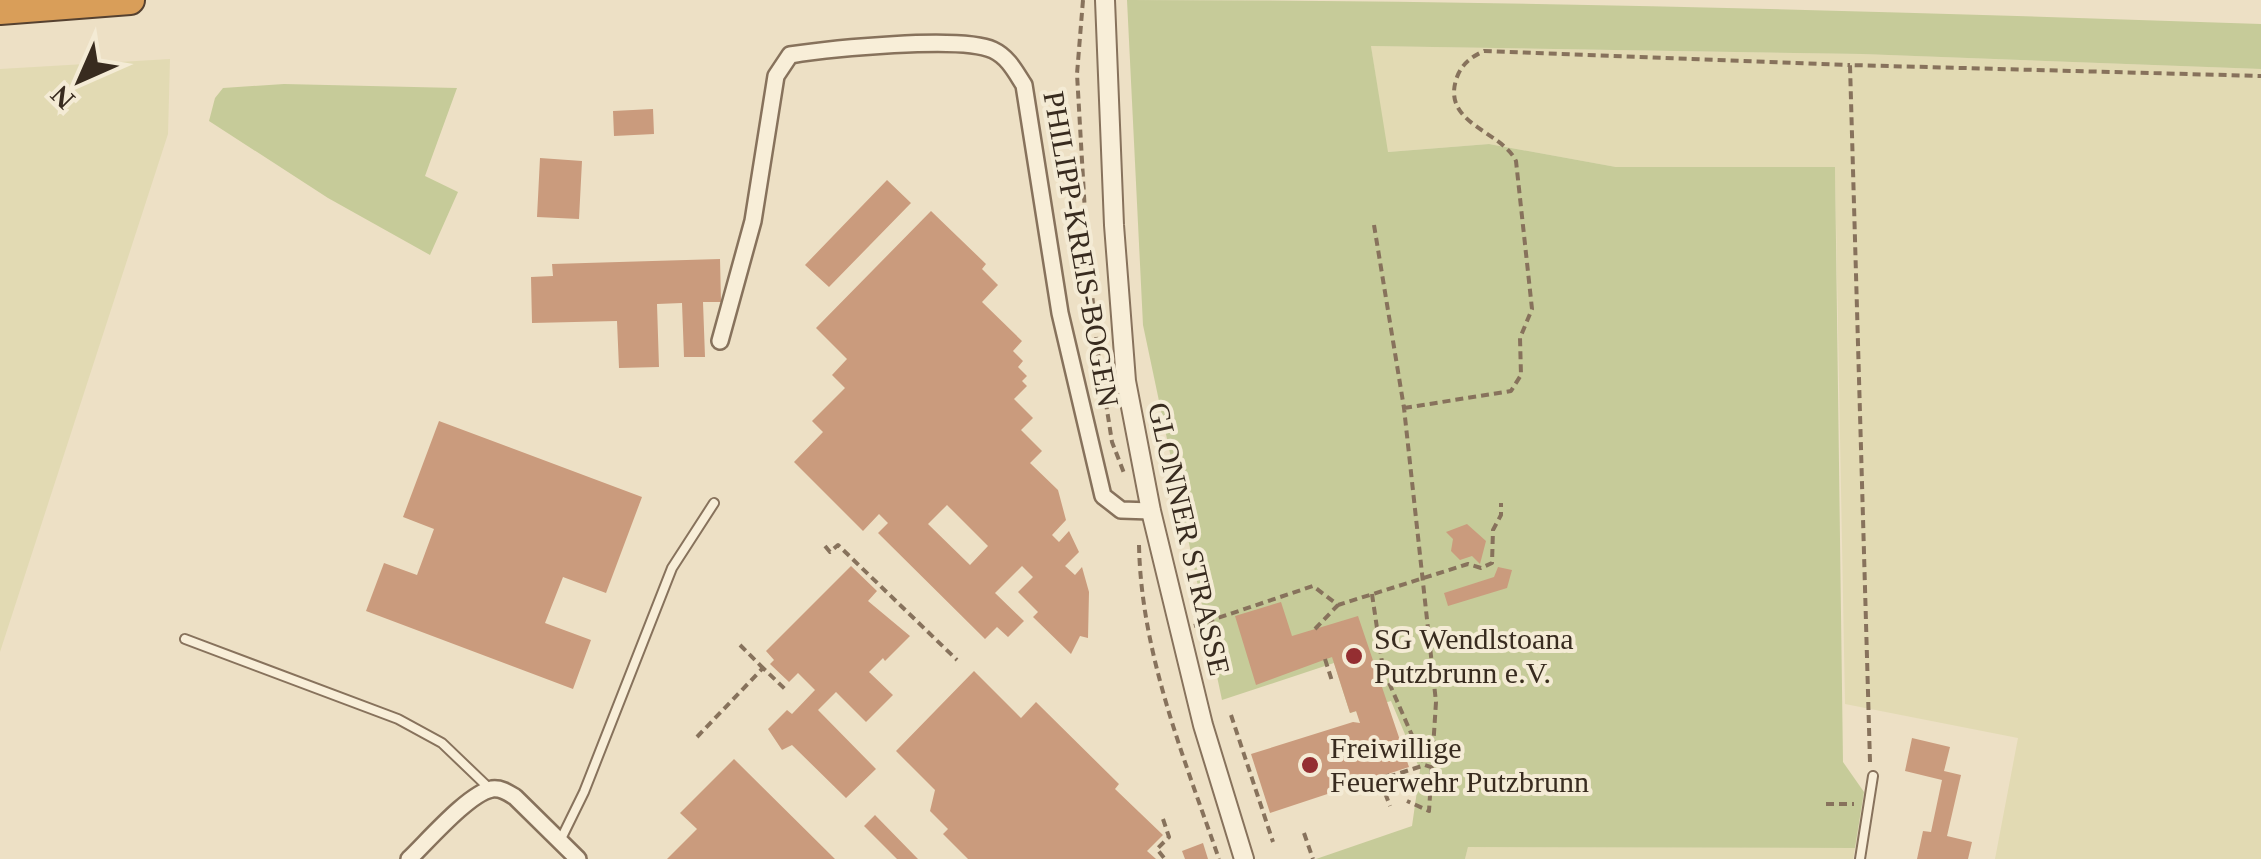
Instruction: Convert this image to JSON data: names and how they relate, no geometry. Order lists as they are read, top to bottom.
{
  "streets": {
    "street": ["PHILIPP-KREIS-BOGEN", "GLONNER STRASSE"]
  },
  "crossings": [
    ["PHILIPP-KREIS-BOGEN", "GLONNER STRASSE"]
  ],
  "places": ["SG Wendlstoana Putzbrunn e.V.", "Freiwillige Feuerwehr Putzbrunn"],
  "north": "bottom left"
}
